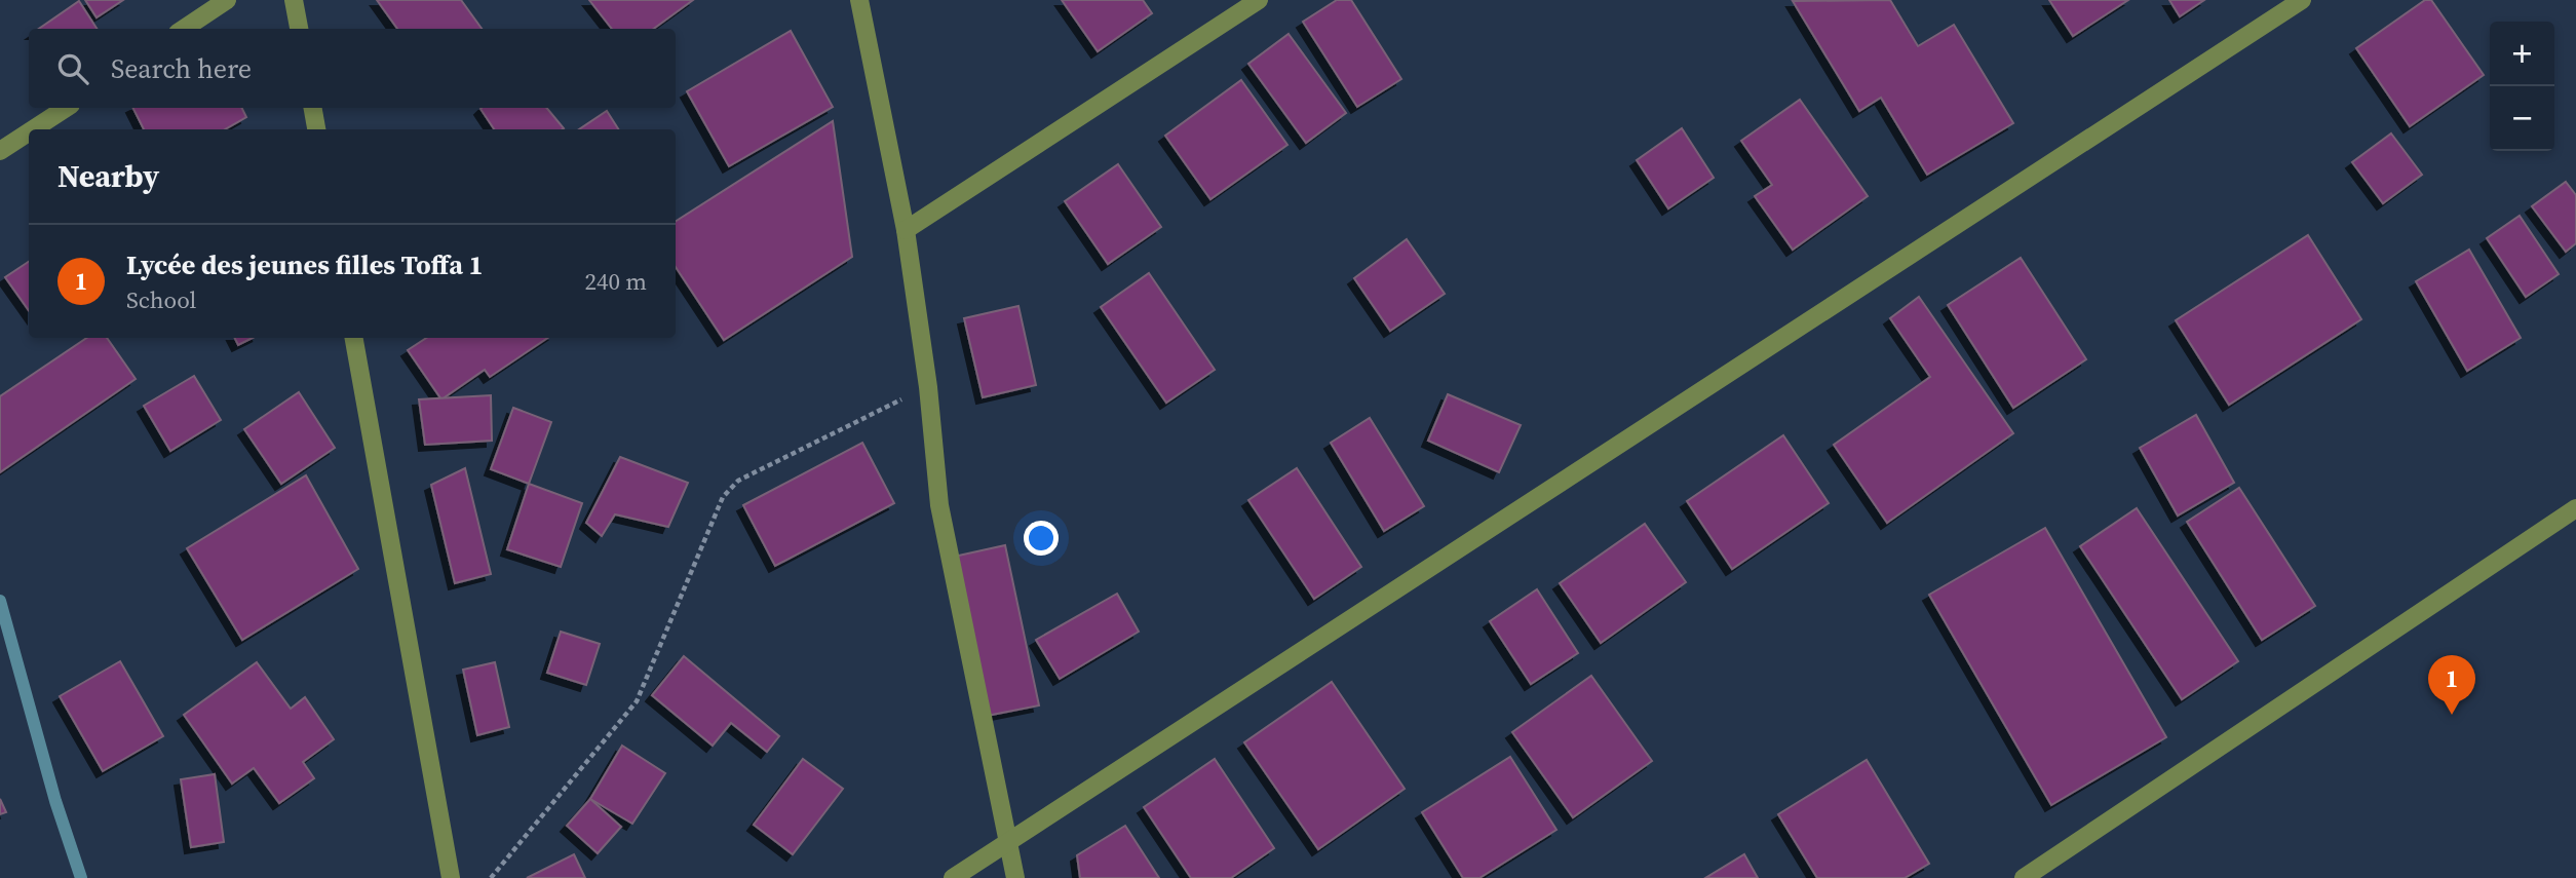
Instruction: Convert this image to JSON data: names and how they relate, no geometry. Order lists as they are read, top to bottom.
{
  "page": {
    "map_buttons": ["+", "−"],
    "search": "Search here",
    "heading": "Nearby",
    "list": [
      {
        "mark": "1",
        "name": "Lycée des jeunes filles Toffa 1",
        "note": "School",
        "value": "240 m"
      }
    ],
    "pins": "1"
  }
}
